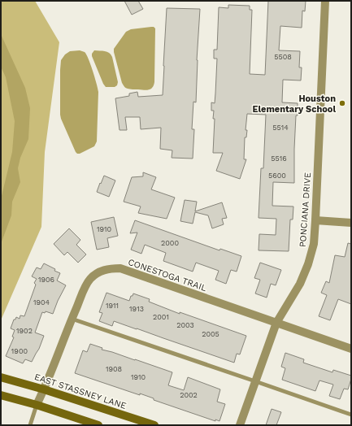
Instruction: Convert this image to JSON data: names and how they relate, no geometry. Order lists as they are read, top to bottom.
{
  "streets": {
    "main road": ["EAST STASSNEY LANE"],
    "street": ["PONCIANA DRIVE", "CONESTOGA TRAIL"]
  },
  "crossings": [
    ["PONCIANA DRIVE", "CONESTOGA TRAIL"],
    ["CONESTOGA TRAIL", "EAST STASSNEY LANE"]
  ],
  "places": ["Houston Elementary School"],
  "house_numbers": [
    "5508",
    "5514",
    "5516",
    "5600",
    "1910",
    "2000",
    "1906",
    "1904",
    "1911",
    "1913",
    "2001",
    "2003",
    "1902",
    "2005",
    "1900",
    "1908",
    "1910",
    "2002"
  ]
}
